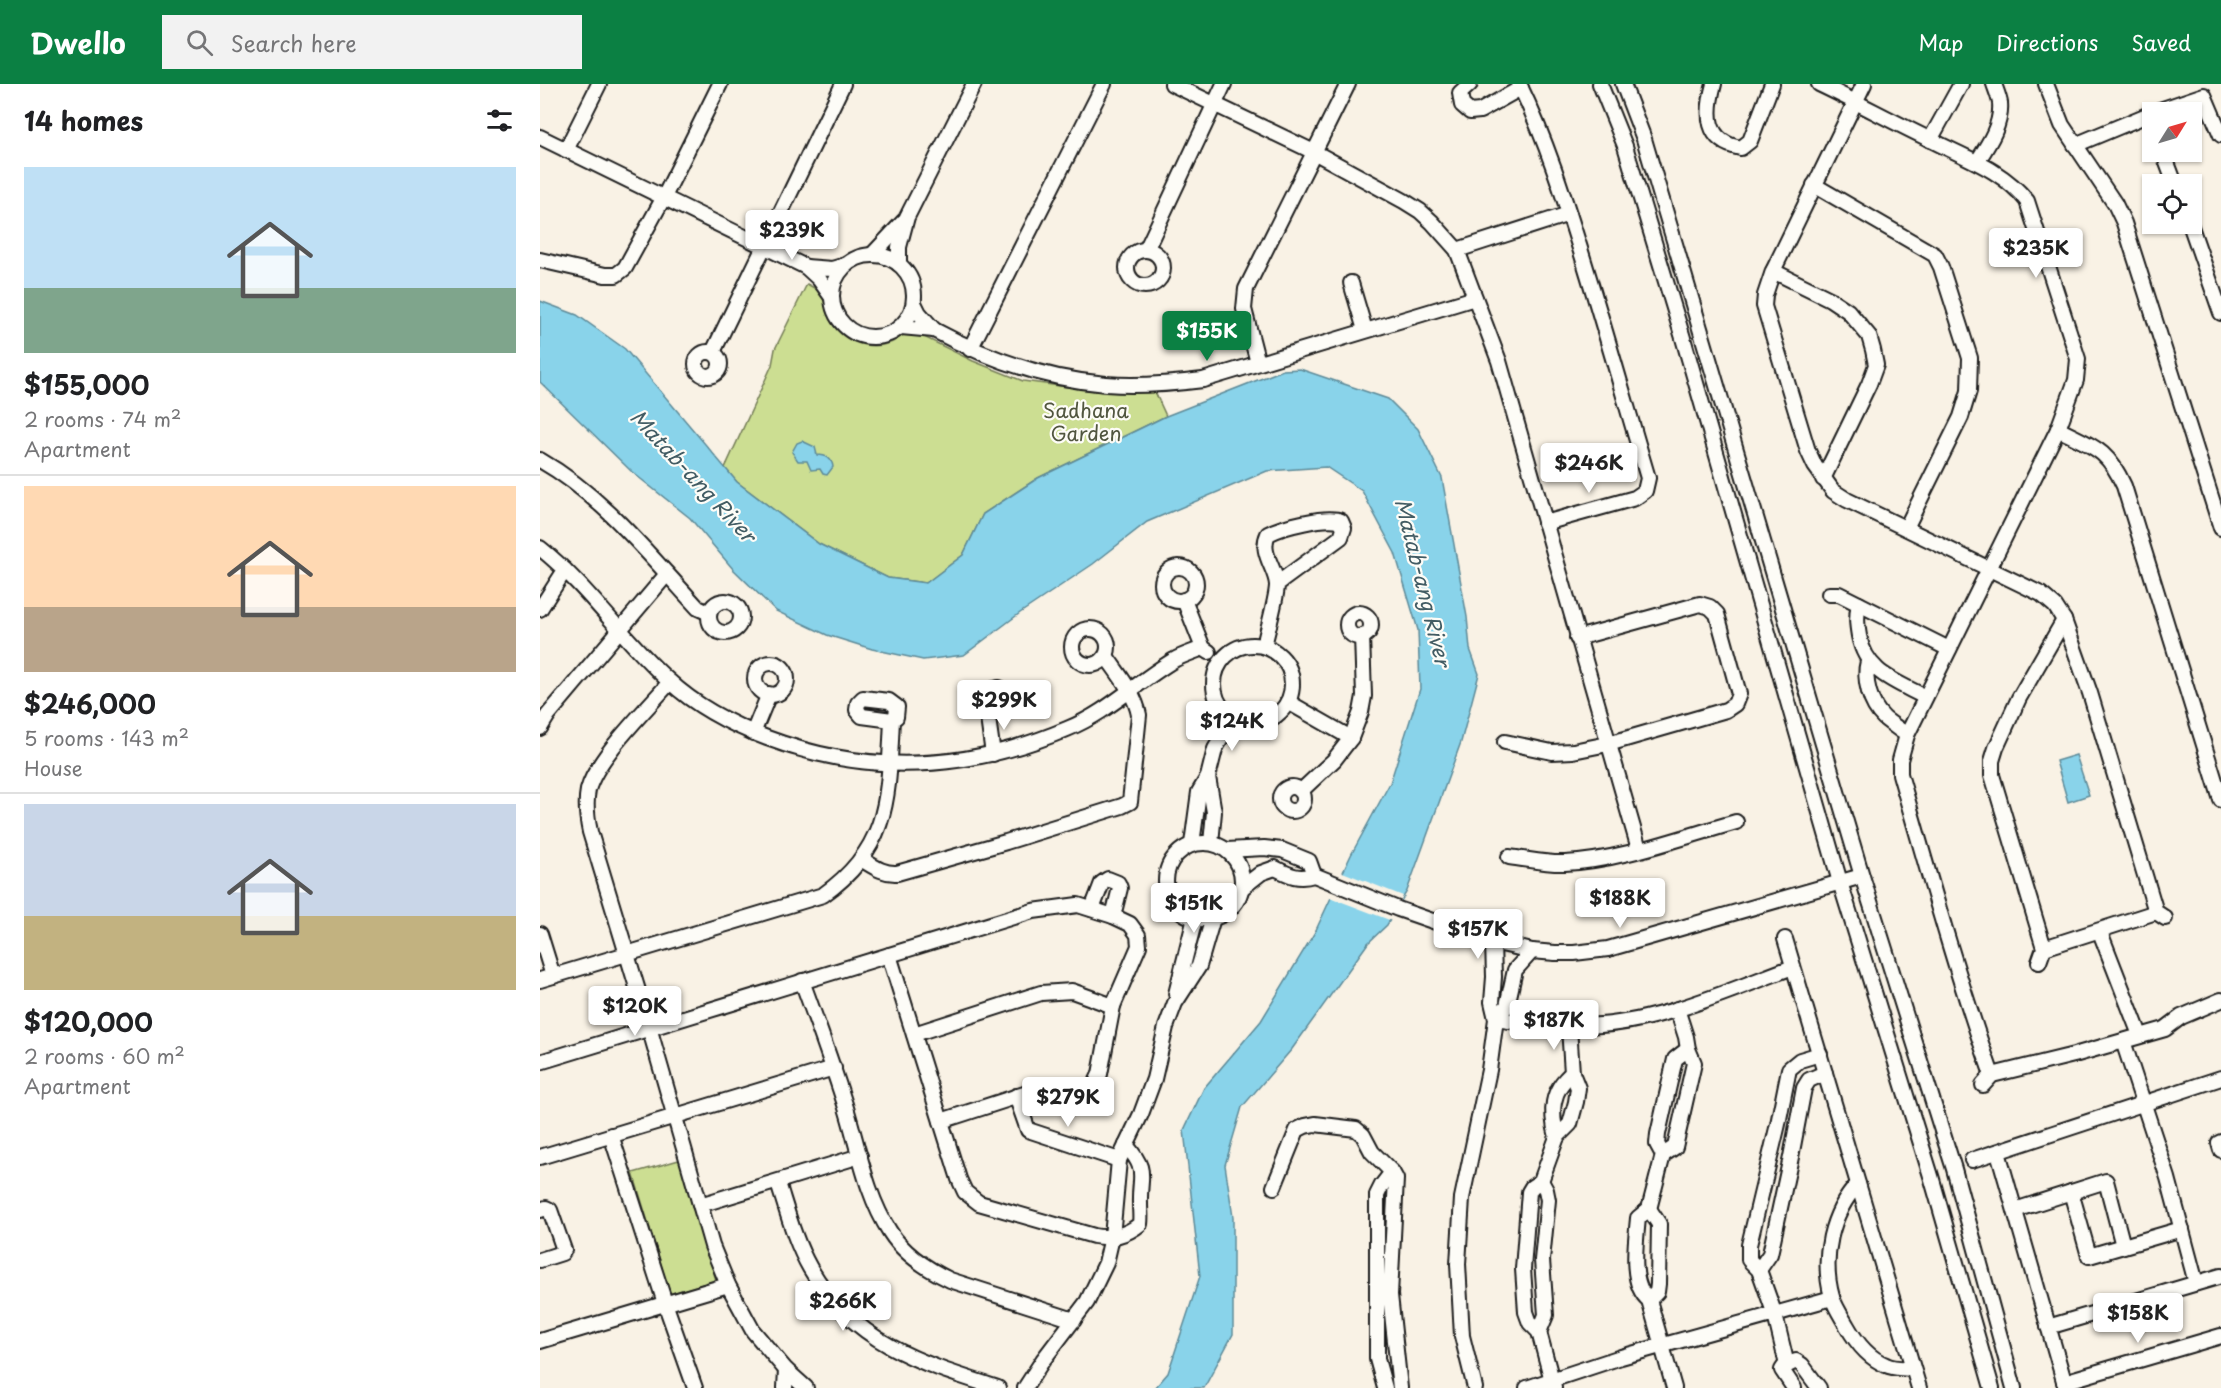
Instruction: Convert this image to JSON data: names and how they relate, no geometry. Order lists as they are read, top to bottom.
{
  "water": ["Matab-ang River"],
  "parks": ["Sadhana Garden"],
  "north": "top right",
  "page": {
    "header": "Dwello",
    "search": "Search here",
    "nav": ["Map", "Directions", "Saved"],
    "heading": "14 homes",
    "list": [
      {
        "name": "$155,000",
        "note": "2 rooms · 74 m² · Apartment"
      },
      {
        "name": "$246,000",
        "note": "5 rooms · 143 m² · House"
      },
      {
        "name": "$120,000",
        "note": "2 rooms · 60 m² · Apartment"
      }
    ],
    "price": [
      "$239K",
      "$235K",
      "$155K",
      "$246K",
      "$299K",
      "$124K",
      "$188K",
      "$151K",
      "$157K",
      "$120K",
      "$187K",
      "$279K",
      "$266K",
      "$158K"
    ]
  }
}
